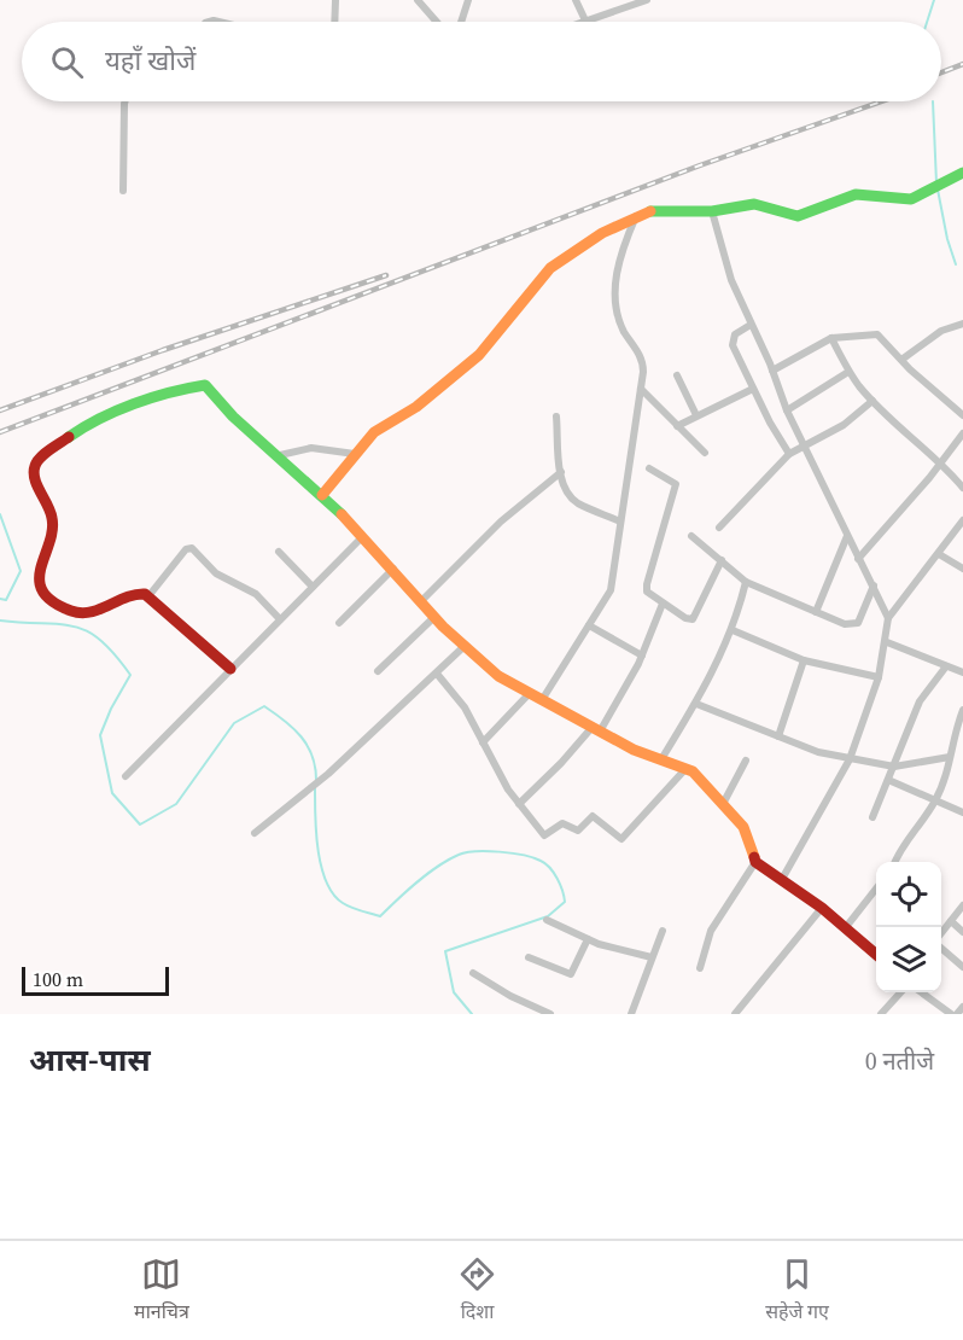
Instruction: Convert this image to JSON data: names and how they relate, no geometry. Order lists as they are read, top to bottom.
{
  "scale_bar": "100 m",
  "page": {
    "search": "यहाँ खोजें",
    "scale": "100 m",
    "heading": ["आस-पास", "0 नतीजे"],
    "nav": ["मानचित्र", "दिशा", "सहेजे गए"]
  }
}
